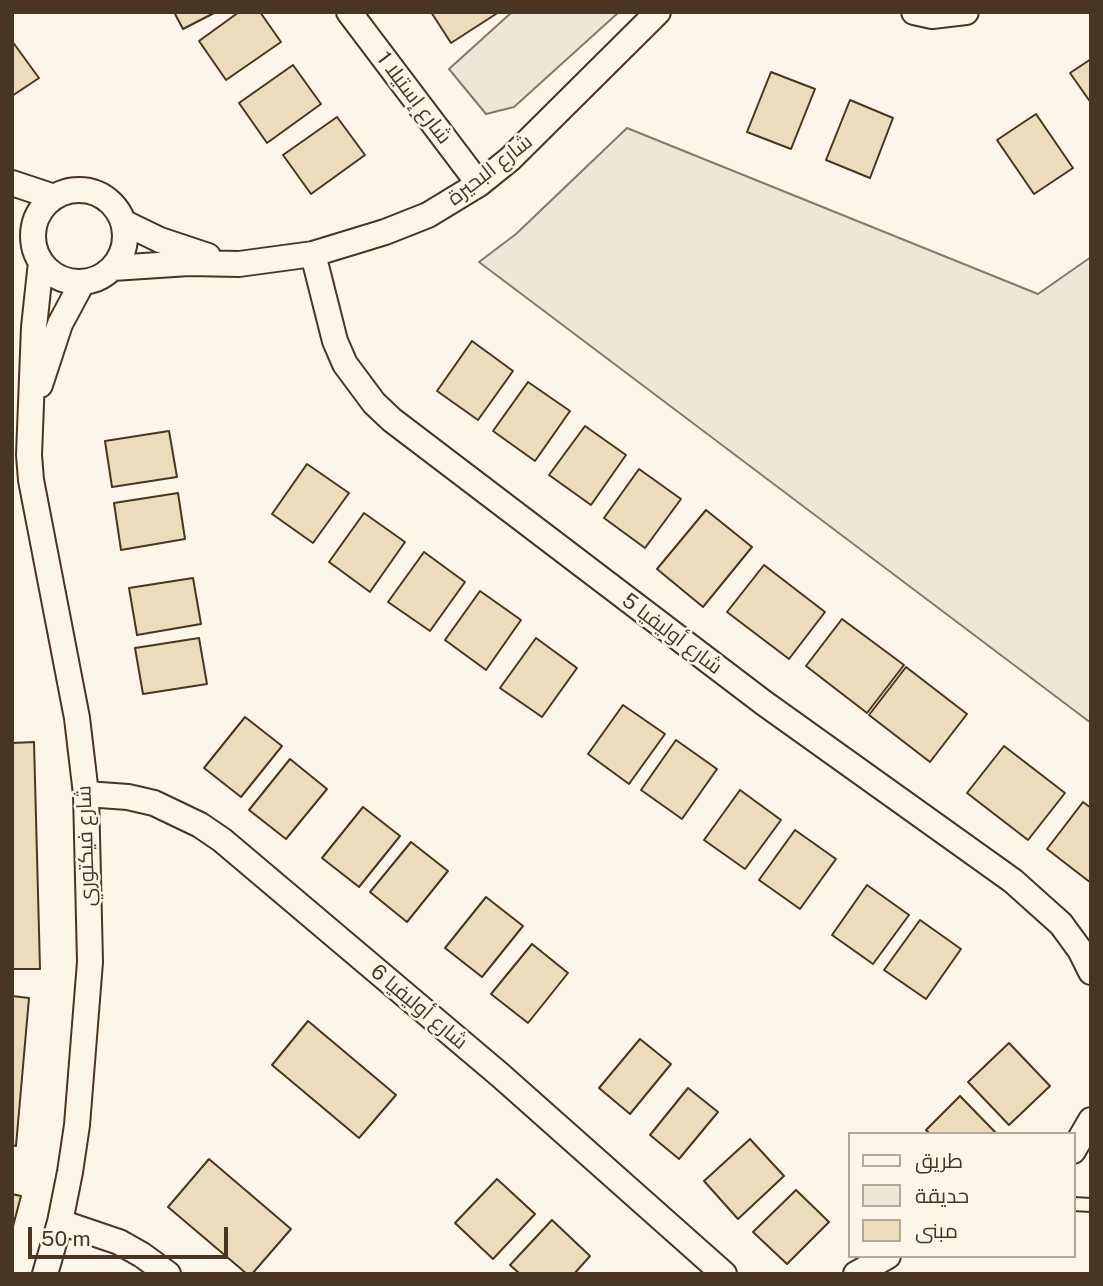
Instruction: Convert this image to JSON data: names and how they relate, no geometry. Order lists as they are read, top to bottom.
{
  "streets": {
    "street": [
      "شارع إستيلا 1",
      "شارع البحيرة",
      "شارع أوليفيا 5",
      "شارع فيكتوري",
      "شارع أوليفيا 6"
    ]
  },
  "crossings": [
    ["شارع إستيلا 1", "شارع البحيرة"],
    ["شارع البحيرة", "شارع أوليفيا 5"],
    ["شارع البحيرة", "شارع فيكتوري"],
    ["شارع فيكتوري", "شارع أوليفيا 6"]
  ],
  "legend": ["طريق", "حديقة", "مبنى"],
  "scale_bar": "50 m"
}
